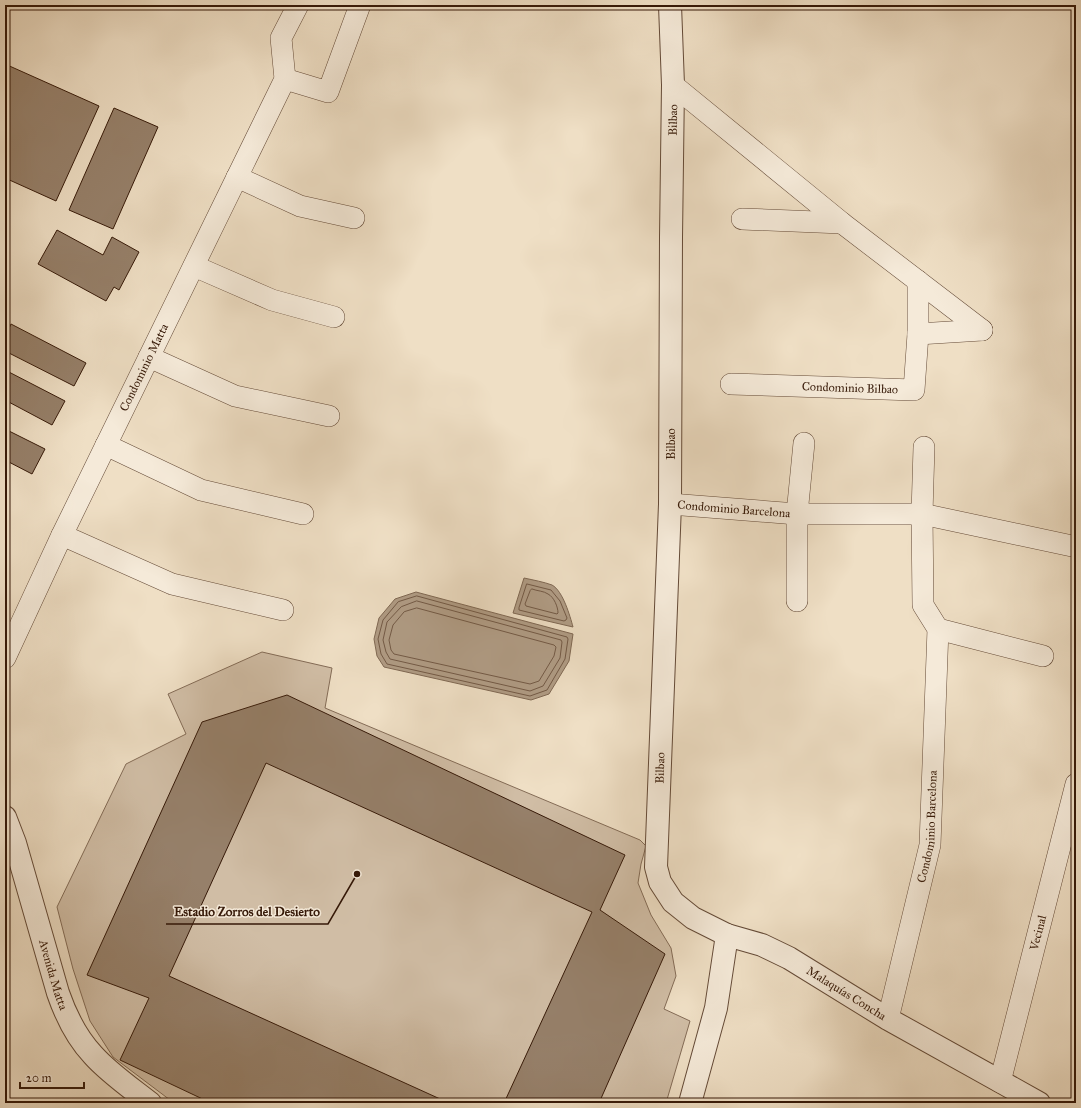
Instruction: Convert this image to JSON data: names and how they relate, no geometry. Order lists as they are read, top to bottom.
{
  "streets": {
    "street": [
      "Bilbao",
      "Condominio Matta",
      "Condominio Bilbao",
      "Condominio Barcelona",
      "Vecinal",
      "Avenida Matta",
      "Malaquías Concha"
    ]
  },
  "crossings": [
    ["Bilbao", "Condominio Barcelona"],
    ["Bilbao", "Malaquías Concha"],
    ["Condominio Barcelona", "Malaquías Concha"],
    ["Vecinal", "Malaquías Concha"]
  ],
  "places": ["Estadio Zorros del Desierto"],
  "scale_bar": "20 m"
}
